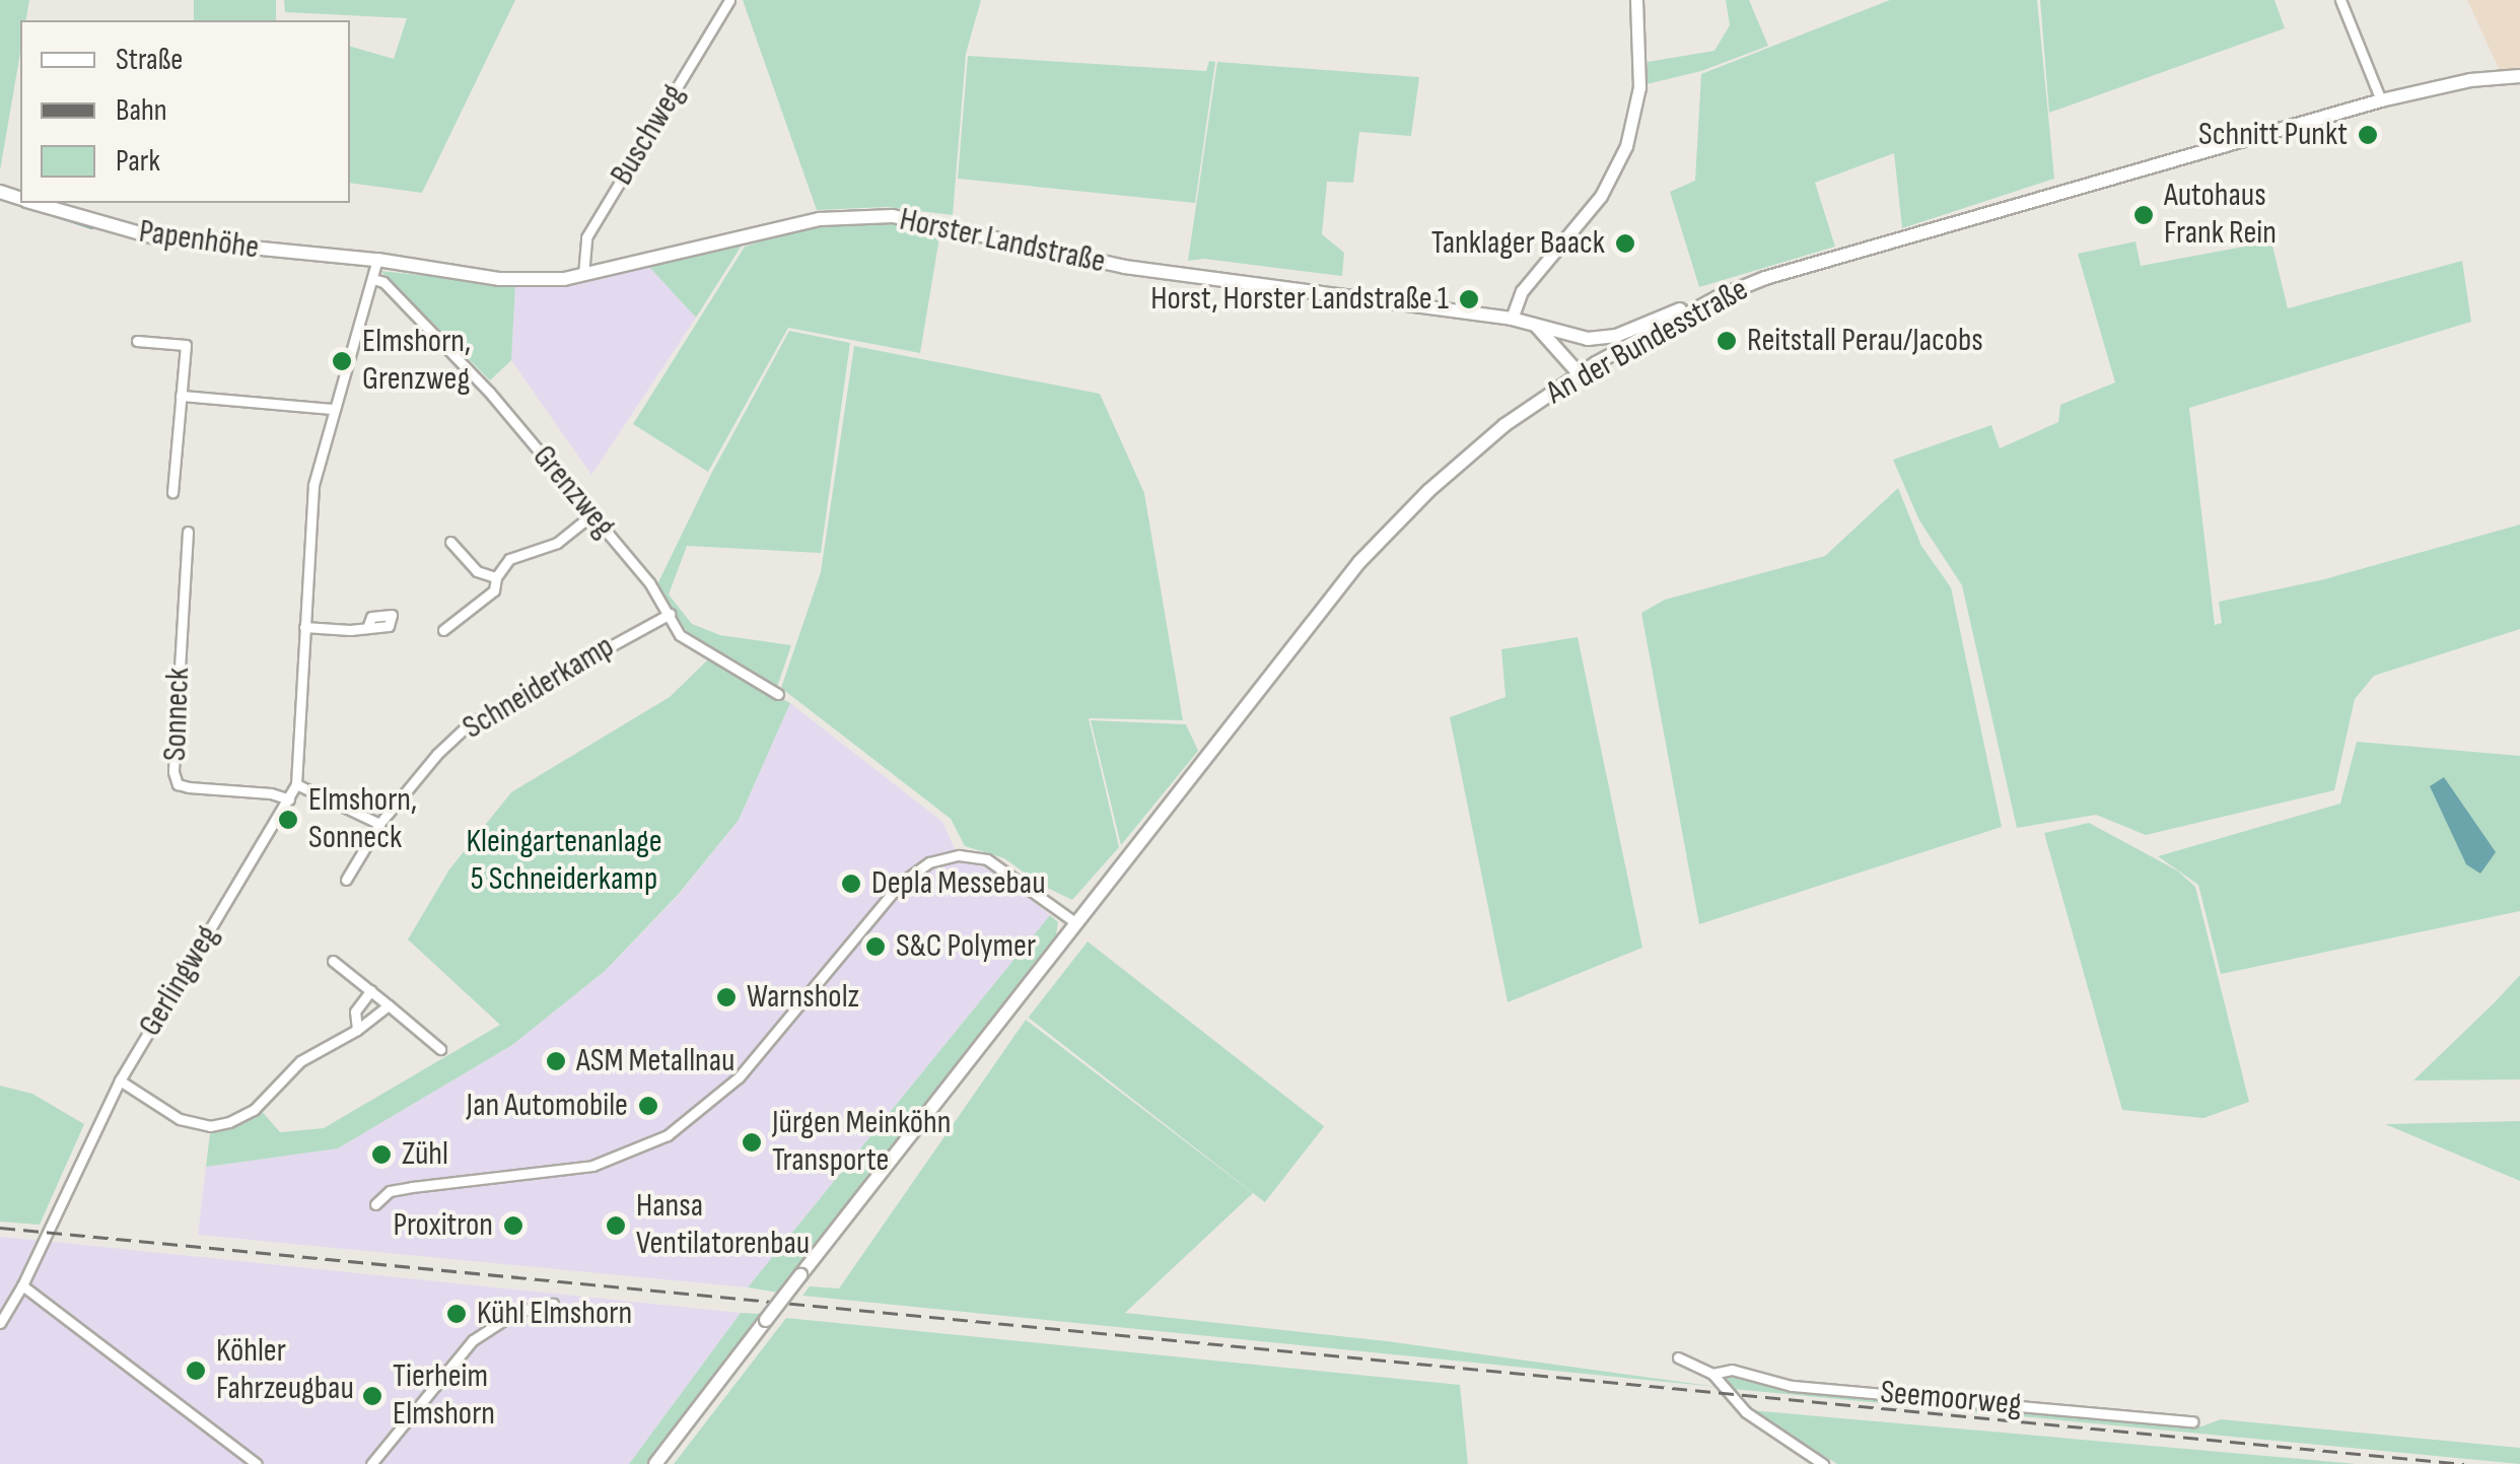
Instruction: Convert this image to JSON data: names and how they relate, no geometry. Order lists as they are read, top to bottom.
{
  "streets": {
    "main road": ["Papenhöhe", "Horster Landstraße", "An der Bundesstraße"],
    "street": [
      "Buschweg",
      "Grenzweg",
      "Schneiderkamp",
      "Sonneck",
      "Gerlingweg",
      "Seemoorweg"
    ]
  },
  "crossings": [
    ["Buschweg", "Horster Landstraße"],
    ["Papenhöhe", "Horster Landstraße"],
    ["Papenhöhe", "Gerlingweg"],
    ["Horster Landstraße", "An der Bundesstraße"],
    ["Horster Landstraße", "Gerlingweg"],
    ["Grenzweg", "Schneiderkamp"],
    ["Grenzweg", "Gerlingweg"],
    ["Sonneck", "Gerlingweg"]
  ],
  "parks": ["Kleingartenanlage 5 Schneiderkamp"],
  "places": [
    "Schnitt Punkt",
    "Autohaus Frank Rein",
    "Tanklager Baack",
    "Horst, Horster Landstraße 1",
    "Reitstall Perau/Jacobs",
    "Elmshorn, Grenzweg",
    "Elmshorn, Sonneck",
    "Depla Messebau",
    "S&C Polymer",
    "Warnsholz",
    "ASM Metallnau",
    "Jan Automobile",
    "Jürgen Meinköhn Transporte",
    "Zühl",
    "Proxitron",
    "Hansa Ventilatorenbau",
    "Kühl Elmshorn",
    "Köhler Fahrzeugbau",
    "Tierheim Elmshorn"
  ],
  "legend": ["Straße", "Bahn", "Park"]
}
